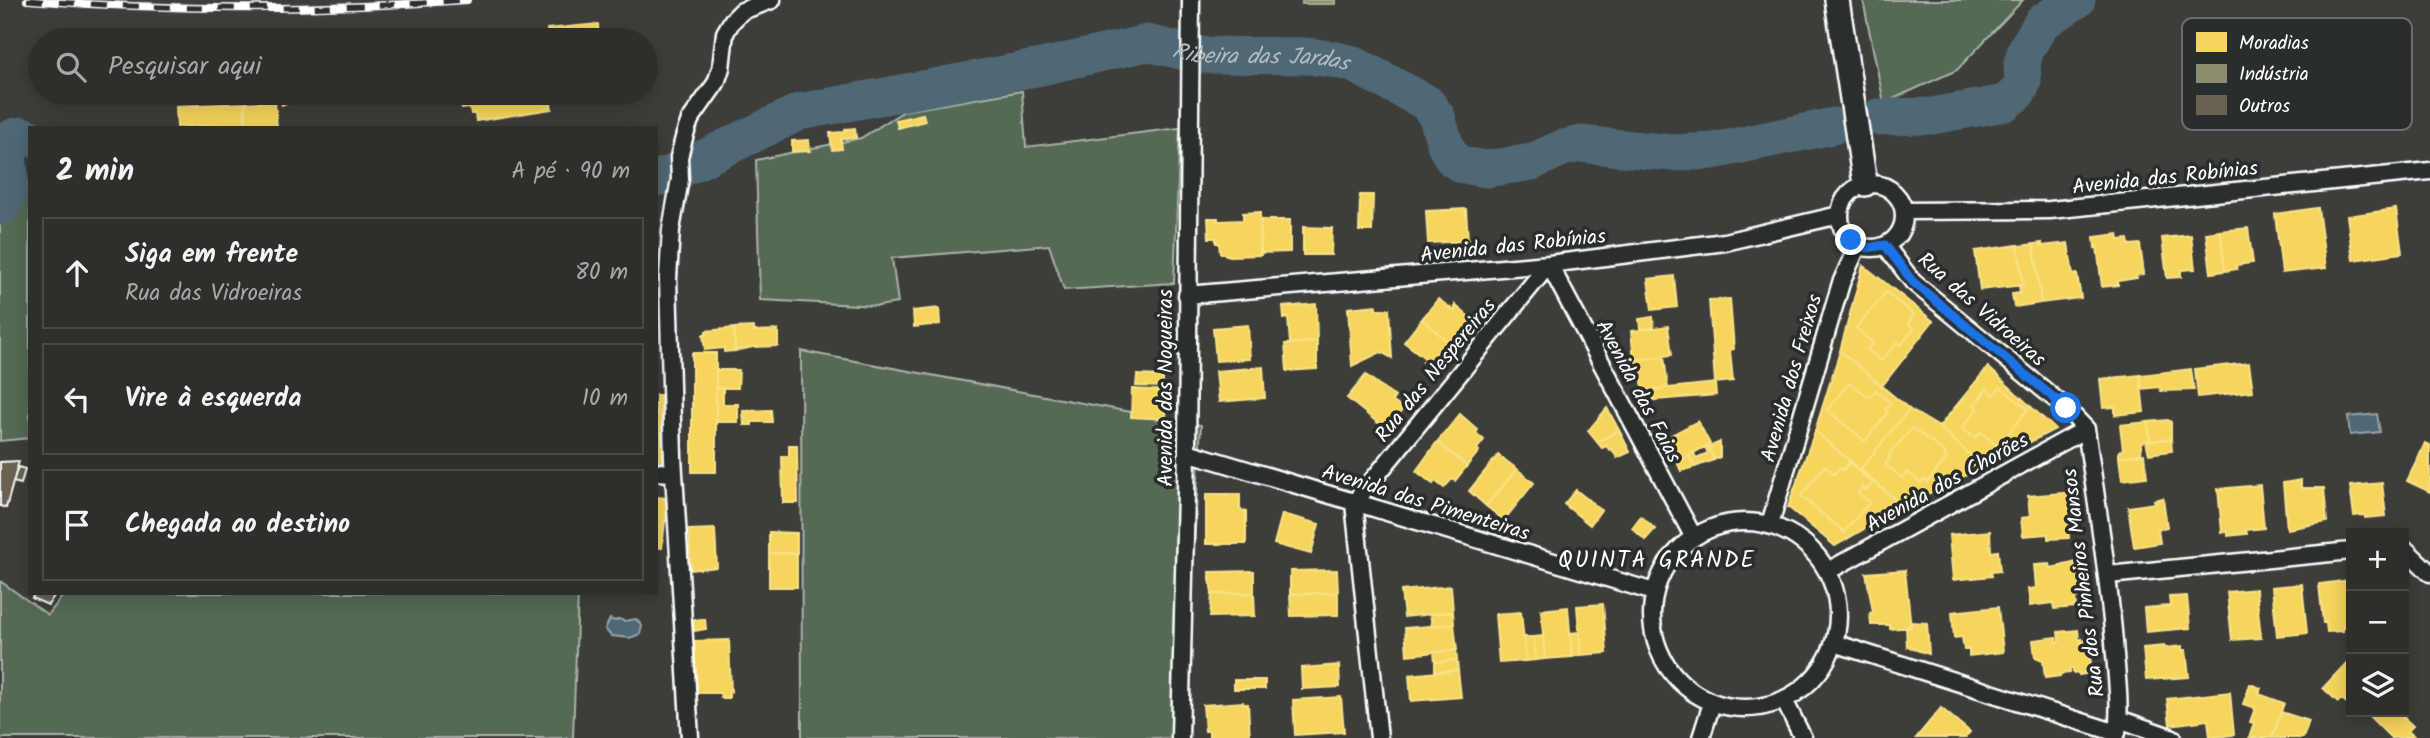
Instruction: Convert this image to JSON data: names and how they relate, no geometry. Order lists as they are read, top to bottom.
{
  "streets": {
    "street": [
      "Avenida das Robínias",
      "Rua das Vidroeiras",
      "Rua das Nespereiras",
      "Avenida dos Freixos",
      "Avenida das Nogueiras",
      "Avenida das Faias",
      "Avenida dos Chorões",
      "Avenida das Pimenteiras",
      "Rua dos Pinheiros Mansos"
    ]
  },
  "crossings": [
    ["Avenida das Robínias", "Rua das Vidroeiras"],
    ["Avenida das Robínias", "Rua das Nespereiras"],
    ["Avenida das Robínias", "Avenida dos Freixos"],
    ["Avenida das Robínias", "Avenida das Nogueiras"],
    ["Avenida das Robínias", "Avenida das Faias"],
    ["Rua das Vidroeiras", "Avenida dos Freixos"],
    ["Rua das Vidroeiras", "Avenida dos Chorões"],
    ["Rua das Vidroeiras", "Rua dos Pinheiros Mansos"],
    ["Rua das Nespereiras", "Avenida das Faias"],
    ["Rua das Nespereiras", "Avenida das Pimenteiras"],
    ["Avenida dos Freixos", "Avenida das Faias"],
    ["Avenida dos Freixos", "Avenida dos Chorões"],
    ["Avenida dos Freixos", "Avenida das Pimenteiras"],
    ["Avenida das Nogueiras", "Avenida das Pimenteiras"],
    ["Avenida das Faias", "Avenida dos Chorões"],
    ["Avenida das Faias", "Avenida das Pimenteiras"],
    ["Avenida dos Chorões", "Avenida das Pimenteiras"],
    ["Avenida dos Chorões", "Rua dos Pinheiros Mansos"]
  ],
  "districts": ["QUINTA GRANDE"],
  "water": ["Ribeira das Jardas"],
  "legend": ["Moradias", "Indústria", "Outros"],
  "page": {
    "search": "Pesquisar aqui",
    "heading": ["2 min", "A pé · 90 m"],
    "list": [
      ["Siga em frente", "Rua das Vidroeiras", "80 m"],
      ["Vire à esquerda", "10 m"],
      "Chegada ao destino"
    ],
    "map_buttons": ["+", "−"]
  }
}
